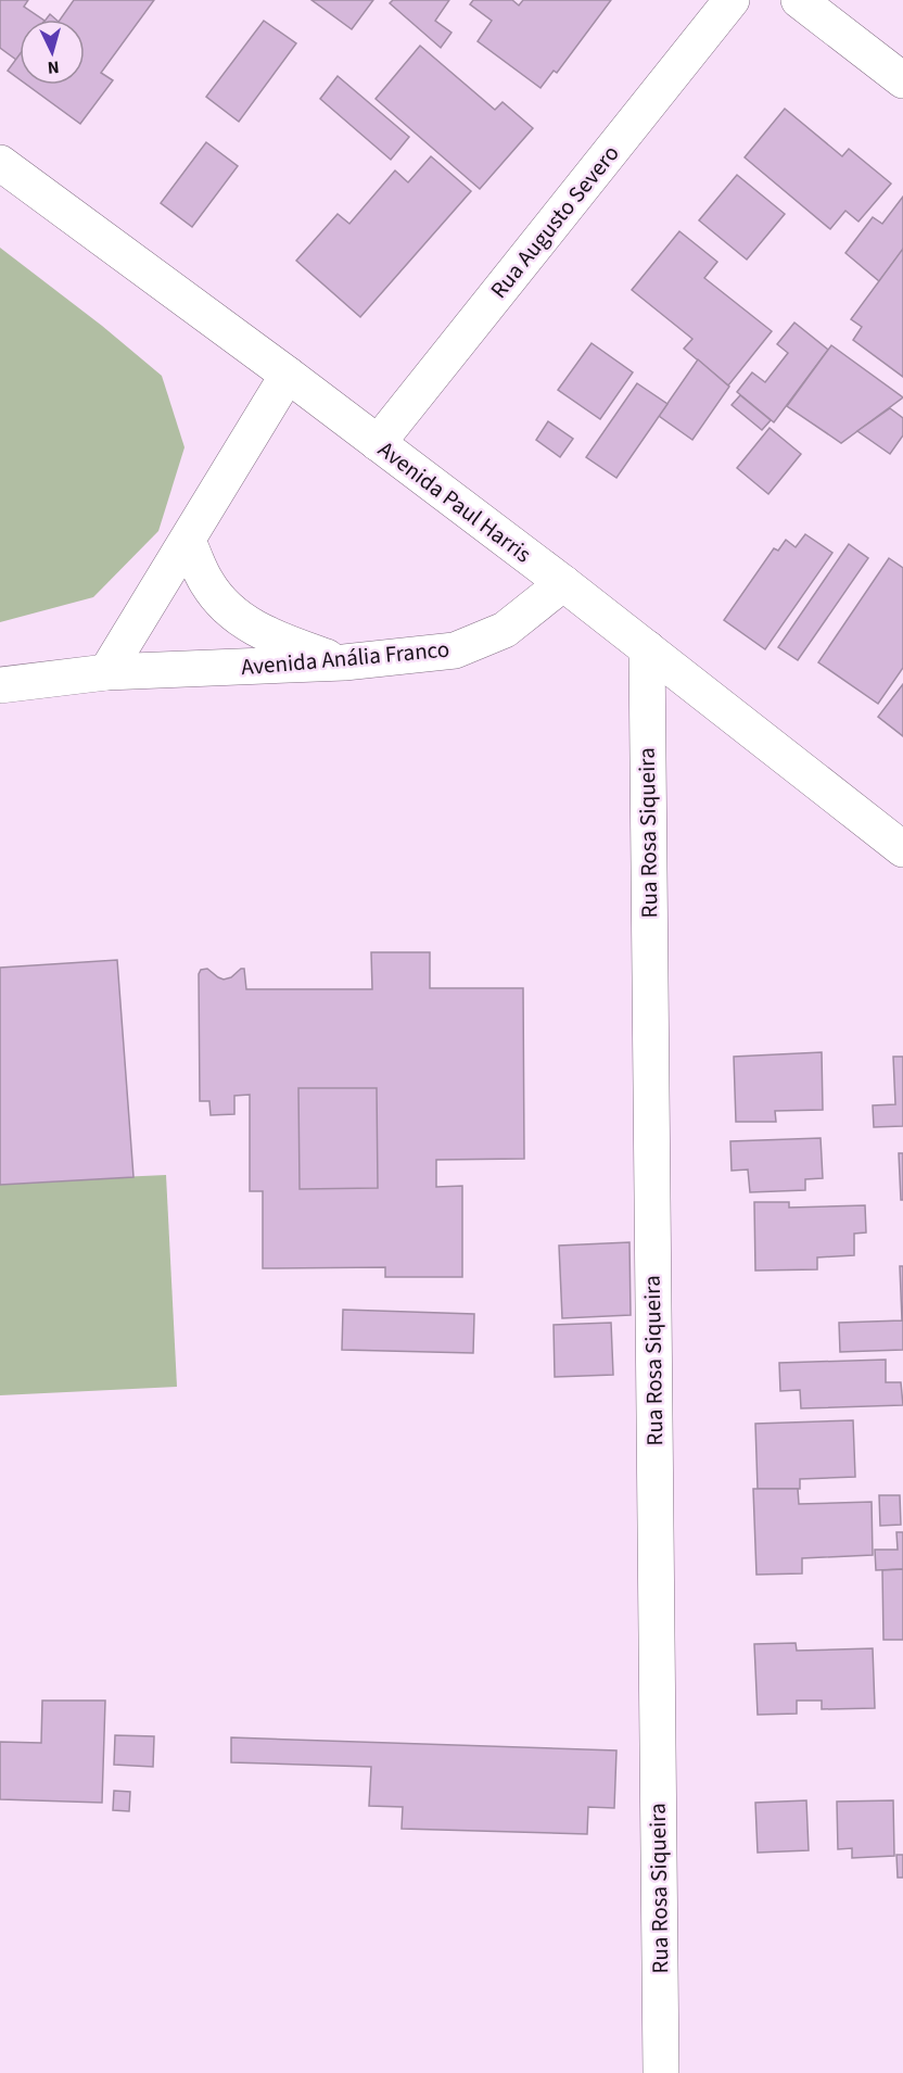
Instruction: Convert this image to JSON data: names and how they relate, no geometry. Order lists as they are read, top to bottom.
{
  "streets": {
    "street": [
      "Rua Augusto Severo",
      "Avenida Paul Harris",
      "Avenida Anália Franco",
      "Rua Rosa Siqueira"
    ]
  },
  "crossings": [
    ["Rua Augusto Severo", "Avenida Paul Harris"],
    ["Avenida Paul Harris", "Avenida Anália Franco"],
    ["Avenida Paul Harris", "Rua Rosa Siqueira"]
  ],
  "north": "bottom"
}
